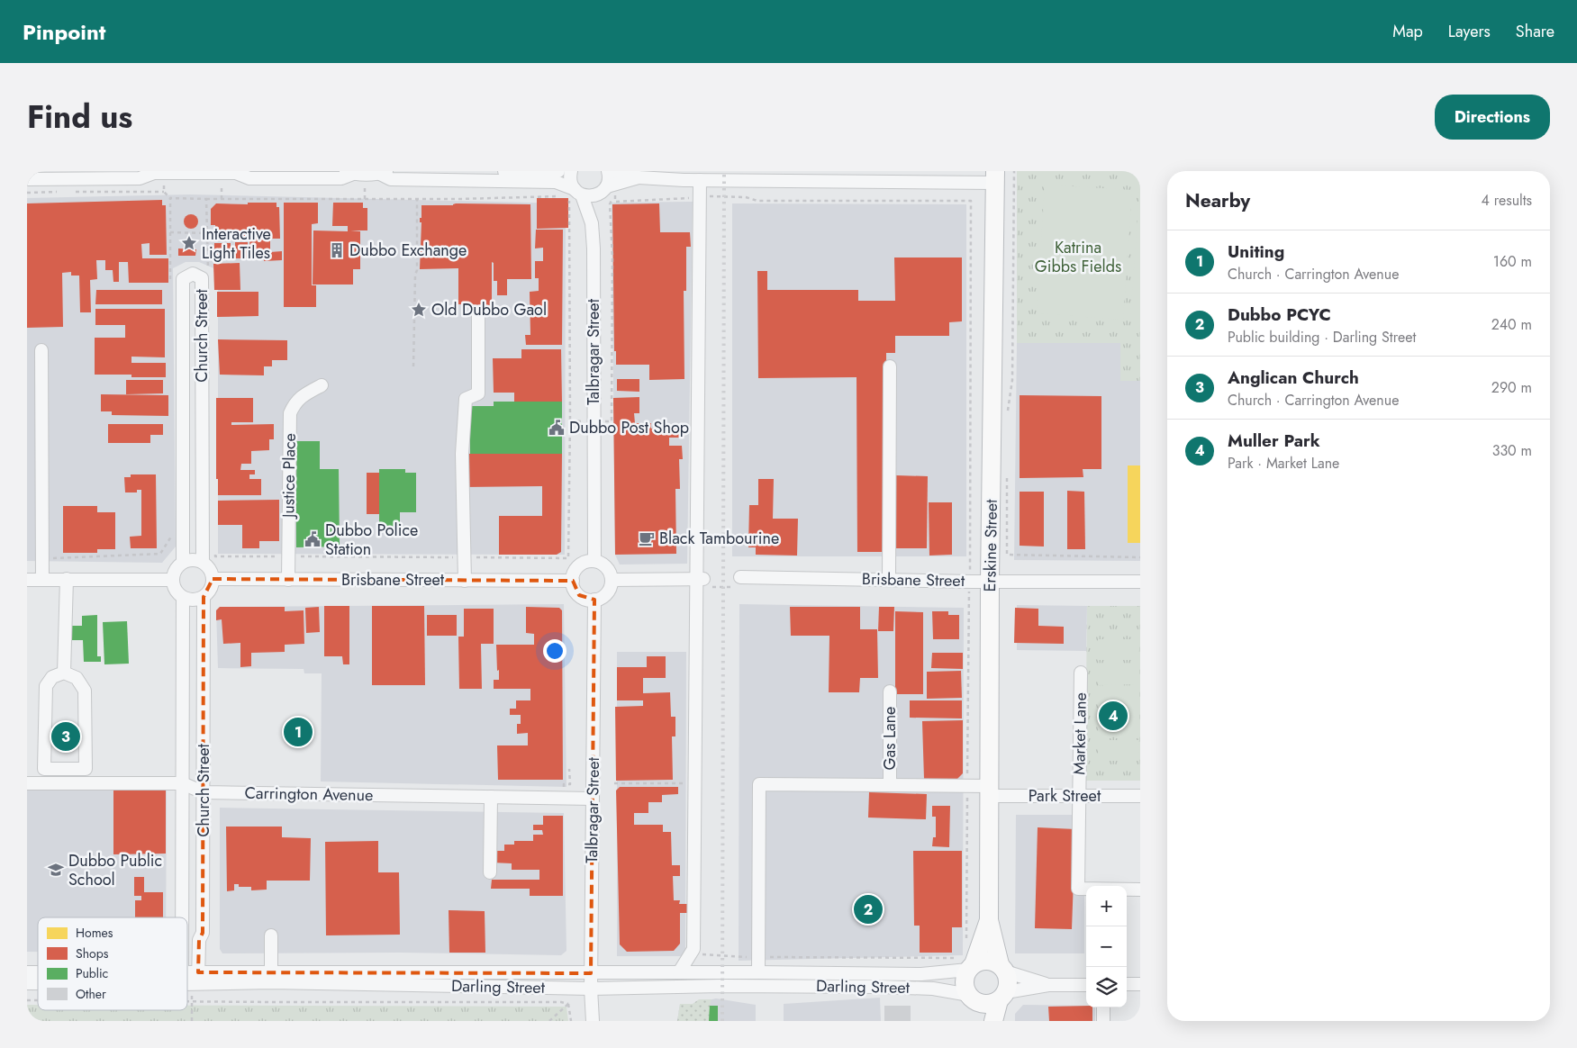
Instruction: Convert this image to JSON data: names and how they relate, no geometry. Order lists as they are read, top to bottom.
{
  "streets": {
    "highway": ["Erskine Street"],
    "street": [
      "Church Street",
      "Talbragar Street",
      "Justice Place",
      "Brisbane Street",
      "Market Lane",
      "Gas Lane",
      "Carrington Avenue",
      "Park Street",
      "Darling Street"
    ]
  },
  "crossings": [
    ["Church Street", "Brisbane Street"],
    ["Church Street", "Carrington Avenue"],
    ["Church Street", "Darling Street"],
    ["Talbragar Street", "Brisbane Street"],
    ["Talbragar Street", "Carrington Avenue"],
    ["Talbragar Street", "Darling Street"],
    ["Justice Place", "Brisbane Street"],
    ["Erskine Street", "Brisbane Street"],
    ["Erskine Street", "Park Street"],
    ["Erskine Street", "Darling Street"],
    ["Market Lane", "Park Street"],
    ["Gas Lane", "Park Street"]
  ],
  "parks": ["Katrina Gibbs Fields"],
  "places": {
    "place": ["Interactive Light Tiles", "Old Dubbo Gaol"],
    "building": ["Dubbo Exchange"],
    "public building": ["Dubbo Post Shop", "Dubbo Police Station"],
    "cafe": ["Black Tambourine"],
    "school or university": ["Dubbo Public School"]
  },
  "legend": [
    "Homes",
    "Shops",
    "Public",
    "Other"
  ],
  "page": {
    "header": "Pinpoint",
    "nav": ["Map", "Layers", "Share"],
    "title": "Find us",
    "buttons": "Directions",
    "heading": ["Nearby", "4 results"],
    "list": [
      {
        "mark": "1",
        "name": "Uniting",
        "note": "Church · Carrington Avenue",
        "value": "160 m"
      },
      {
        "mark": "2",
        "name": "Dubbo PCYC",
        "note": "Public building · Darling Street",
        "value": "240 m"
      },
      {
        "mark": "3",
        "name": "Anglican Church",
        "note": "Church · Carrington Avenue",
        "value": "290 m"
      },
      {
        "mark": "4",
        "name": "Muller Park",
        "note": "Park · Market Lane",
        "value": "330 m"
      }
    ],
    "pins": [
      "4",
      "1",
      "3",
      "2"
    ],
    "map_buttons": ["+", "−"]
  }
}
